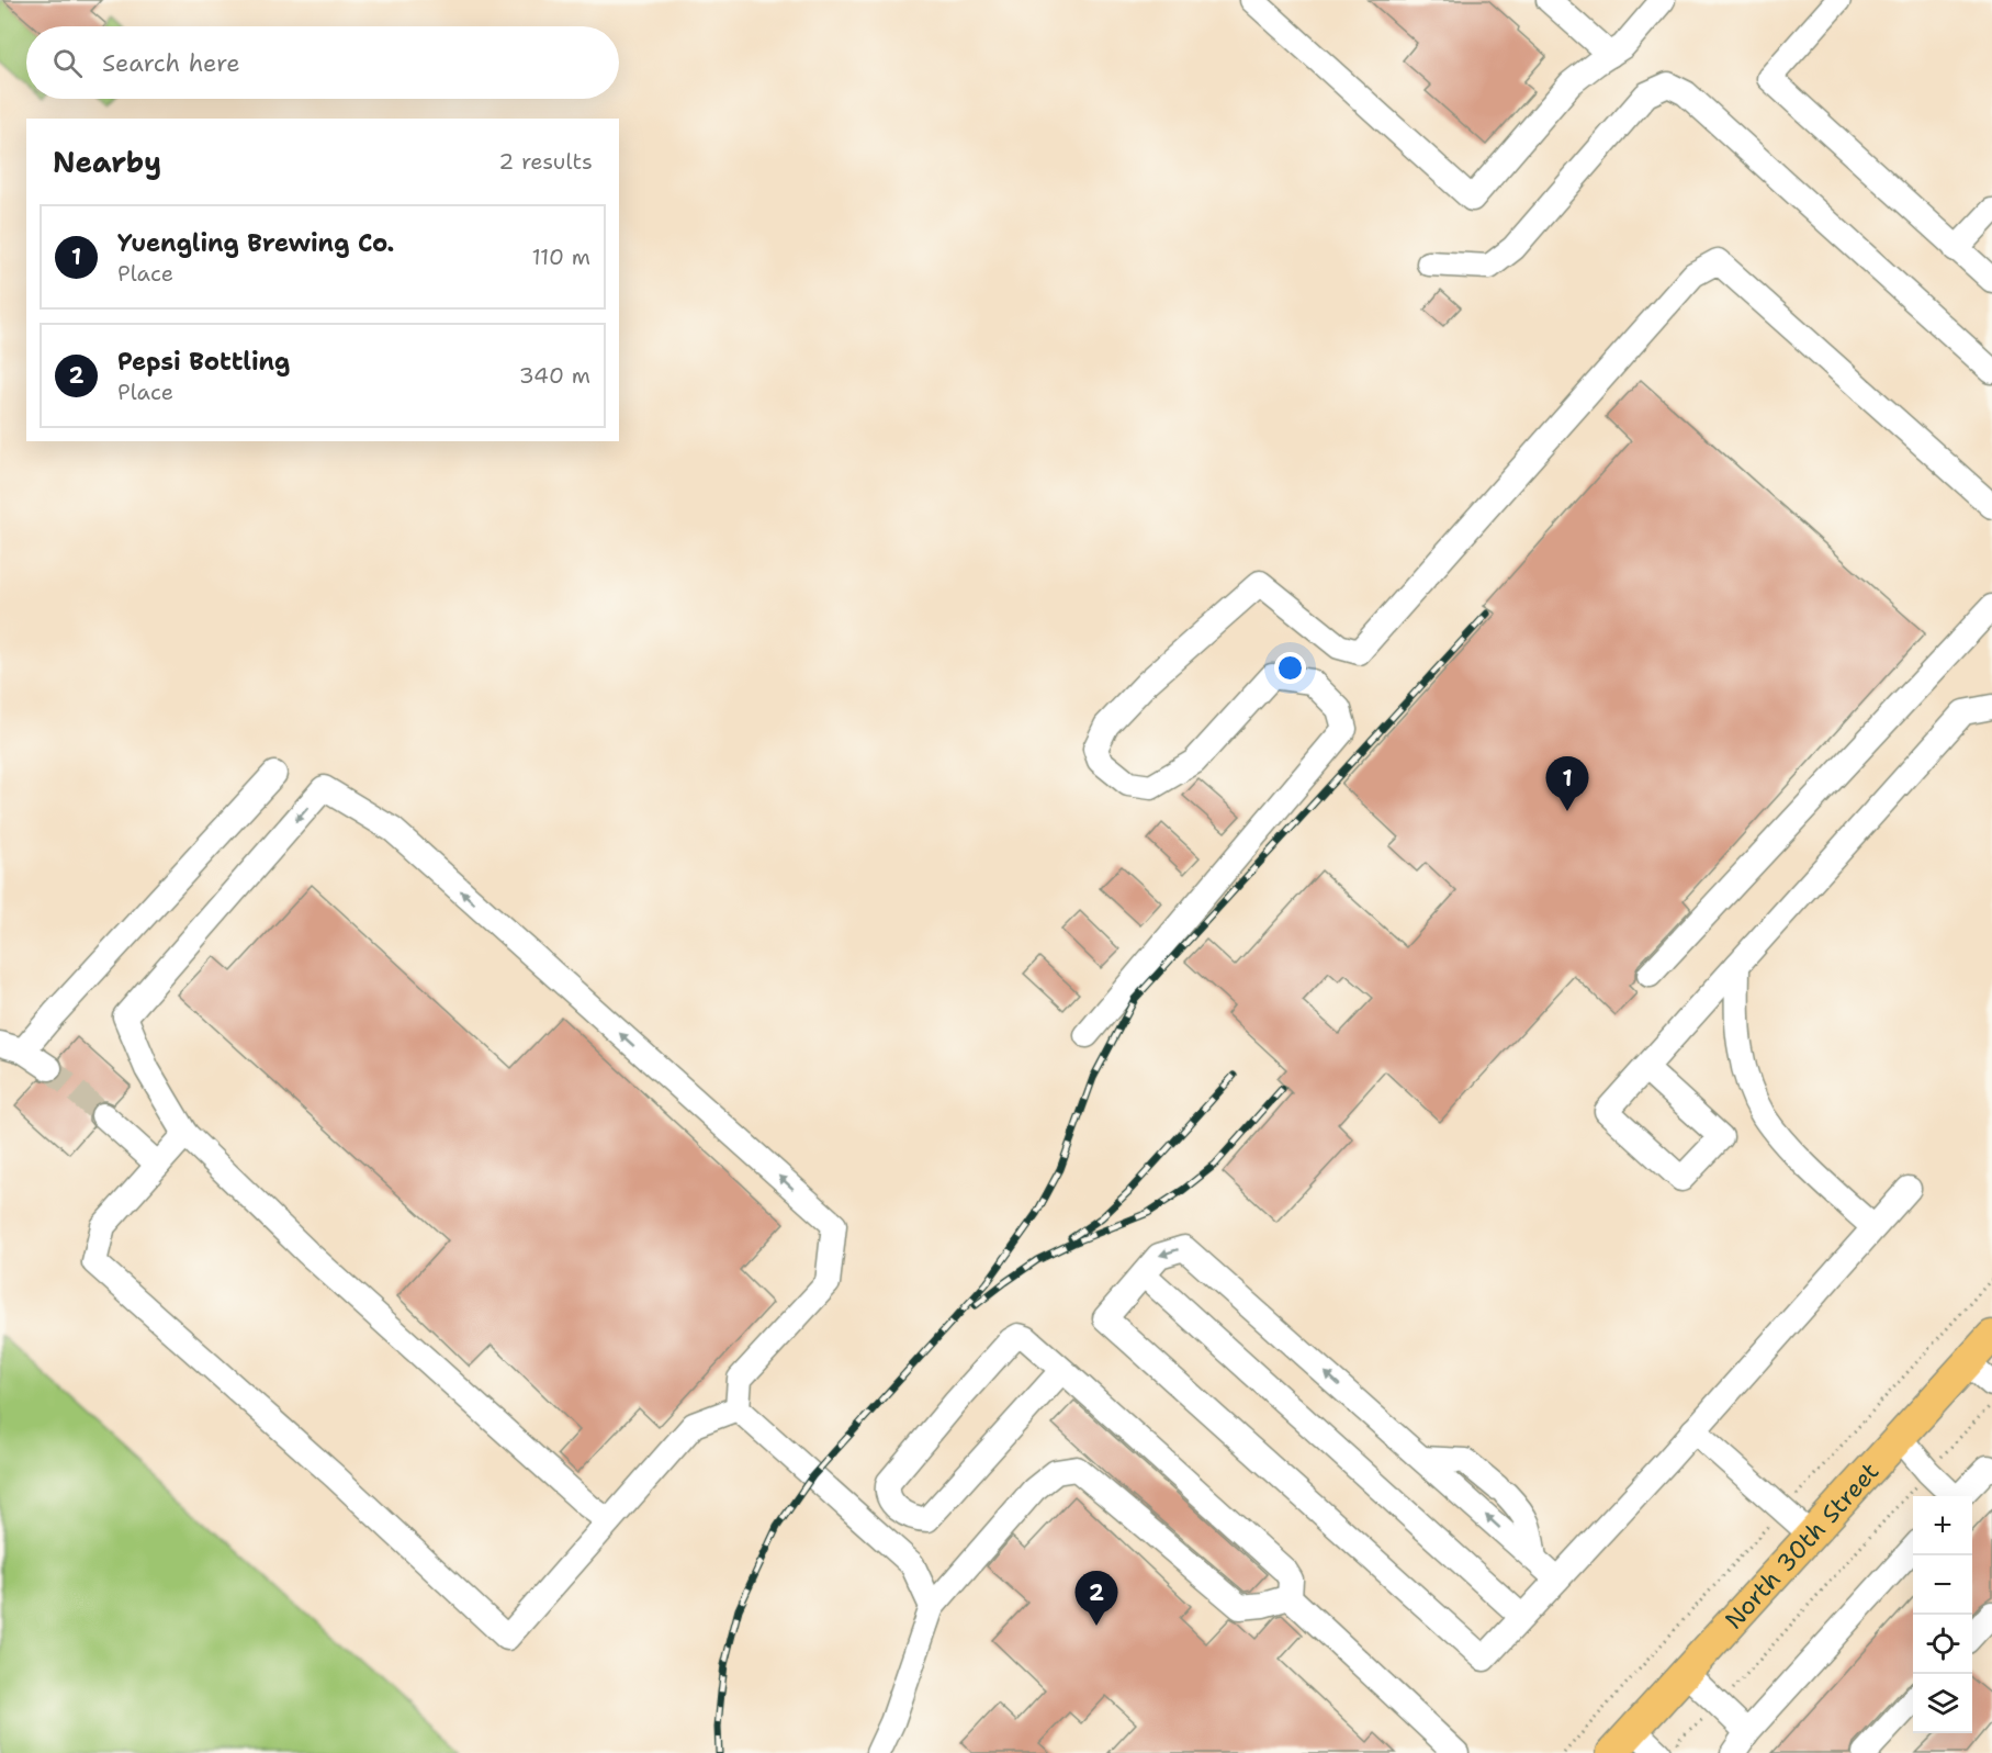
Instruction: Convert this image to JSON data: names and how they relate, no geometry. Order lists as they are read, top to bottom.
{
  "streets": {
    "main road": ["North 30th Street"]
  },
  "page": {
    "search": "Search here",
    "heading": ["Nearby", "2 results"],
    "list": [
      {
        "mark": "1",
        "name": "Yuengling Brewing Co.",
        "note": "Place",
        "value": "110 m"
      },
      {
        "mark": "2",
        "name": "Pepsi Bottling",
        "note": "Place",
        "value": "340 m"
      }
    ],
    "pins": ["1", "2"],
    "map_buttons": ["+", "−"]
  }
}
